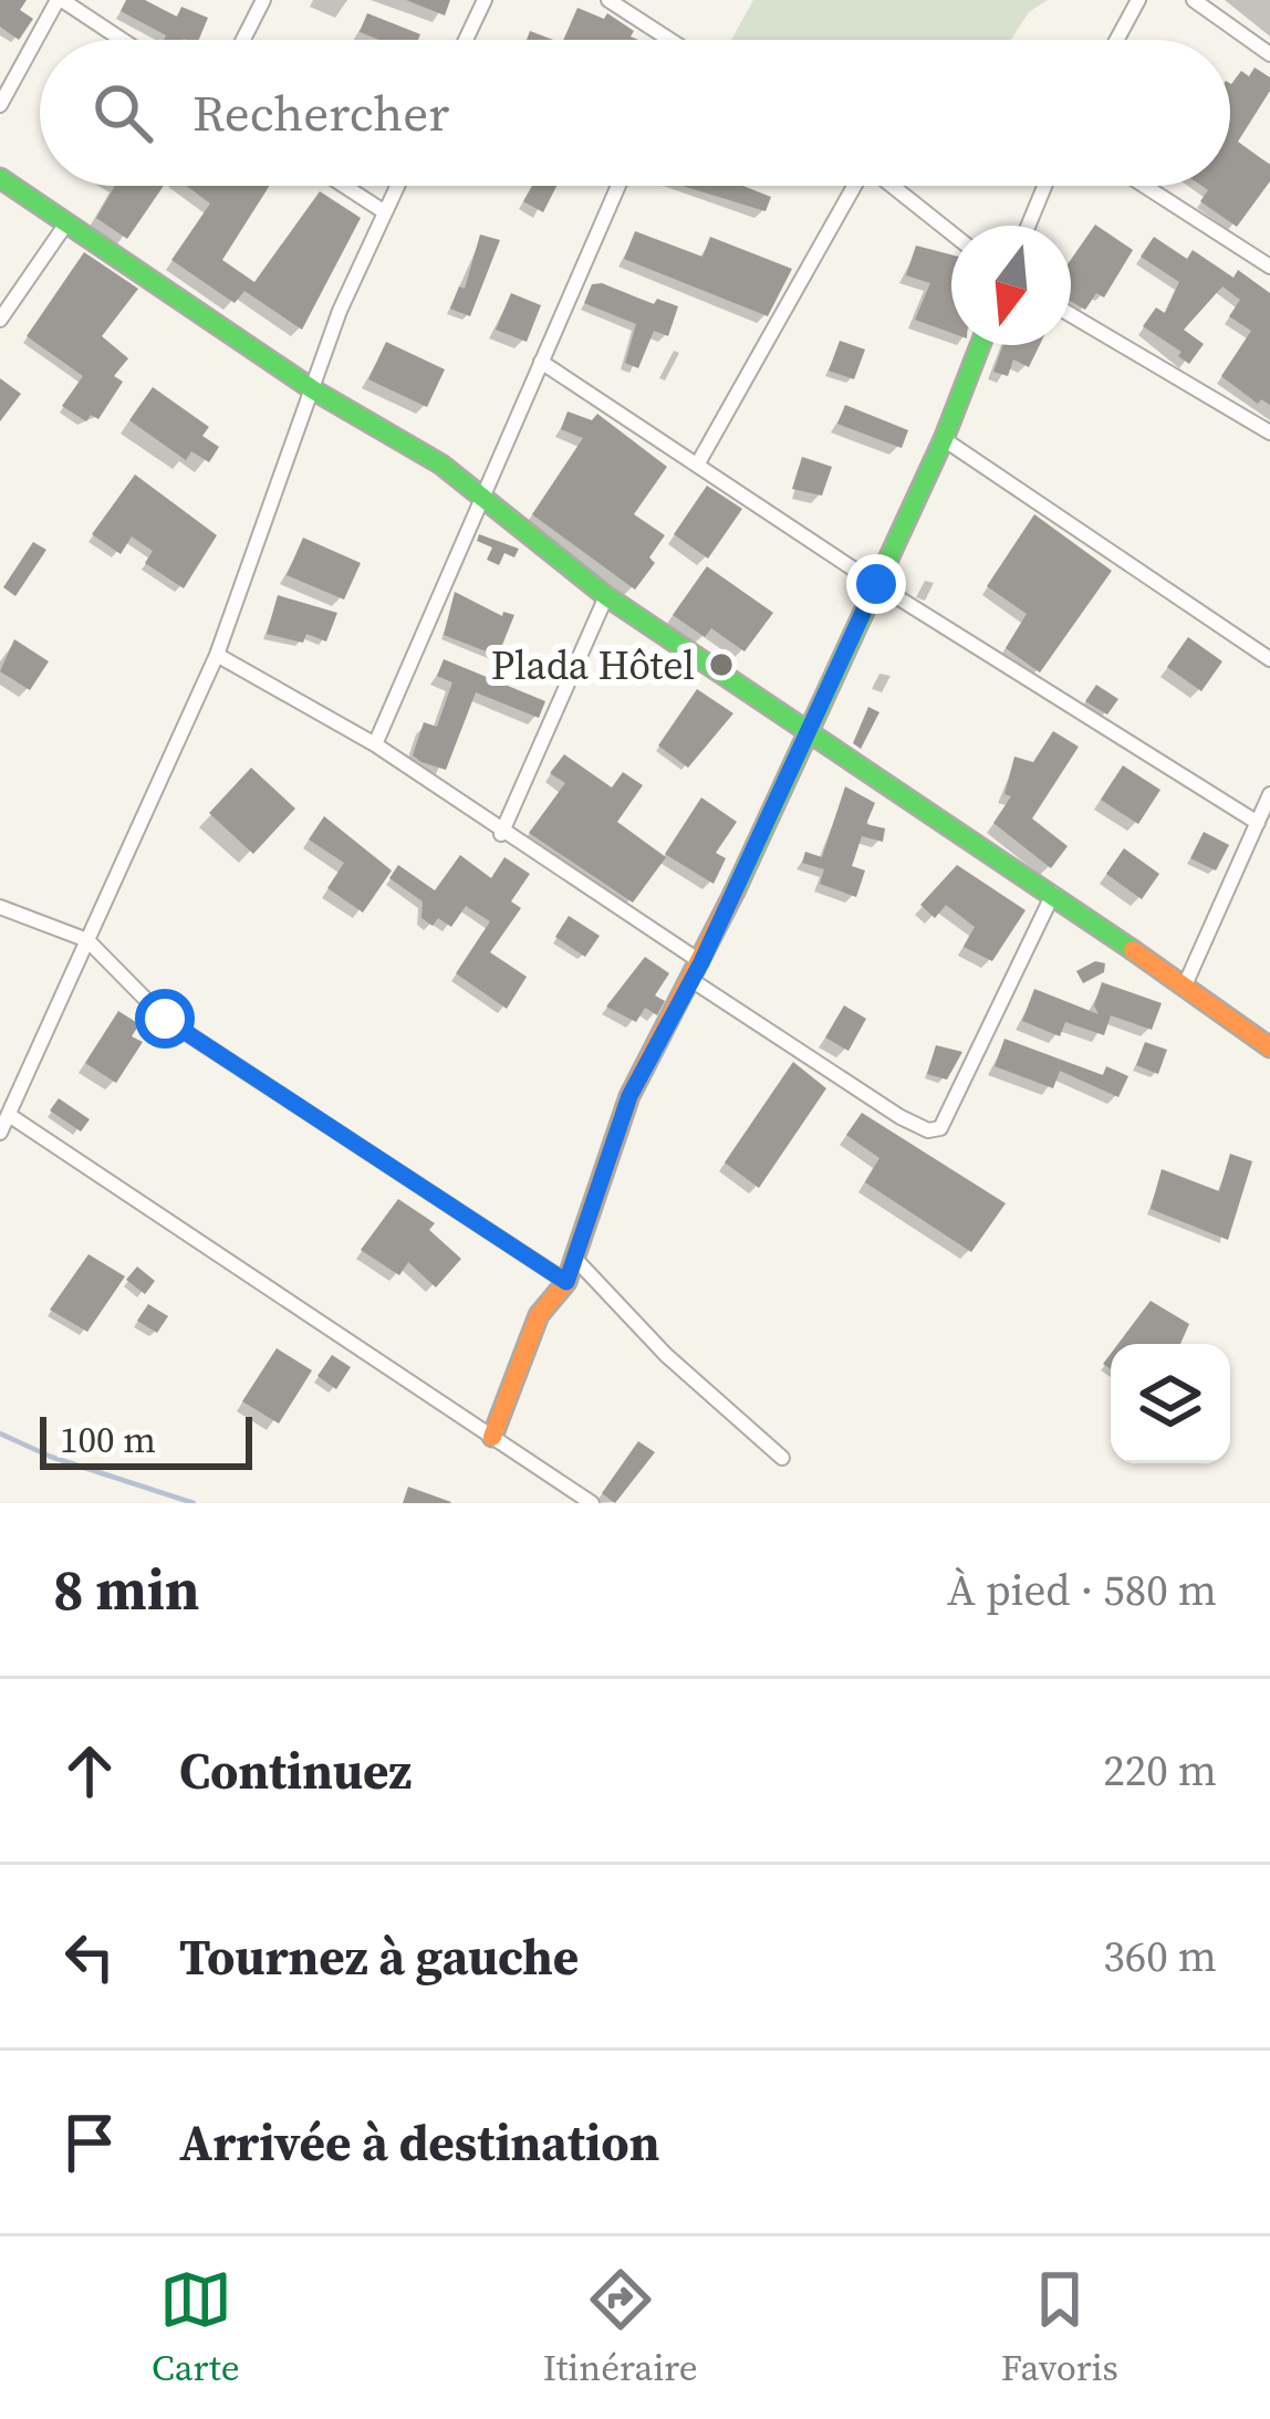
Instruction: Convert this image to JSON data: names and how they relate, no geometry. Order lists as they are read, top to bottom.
{
  "places": ["Plada Hôtel"],
  "scale_bar": "100 m",
  "north": "bottom",
  "page": {
    "search": "Rechercher",
    "scale": "100 m",
    "heading": ["8 min", "À pied · 580 m"],
    "list": [
      ["Continuez", "220 m"],
      ["Tournez à gauche", "360 m"],
      "Arrivée à destination"
    ],
    "nav": ["Carte", "Itinéraire", "Favoris"]
  }
}
